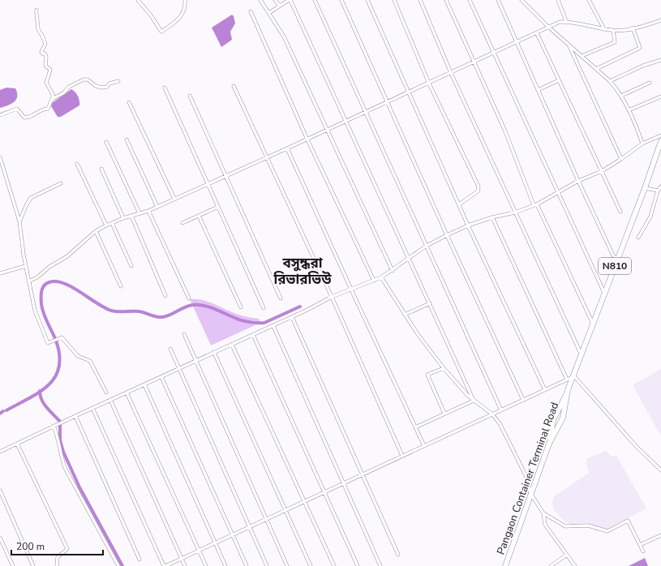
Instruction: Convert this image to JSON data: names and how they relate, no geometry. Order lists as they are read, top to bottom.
{
  "streets": {
    "highway": ["N810", "Pangaon Container Terminal Road"]
  },
  "crossings": [
    ["N810", "Pangaon Container Terminal Road"]
  ],
  "districts": ["বসুন্ধরা রিভারভিউ"],
  "scale_bar": "200 m"
}
